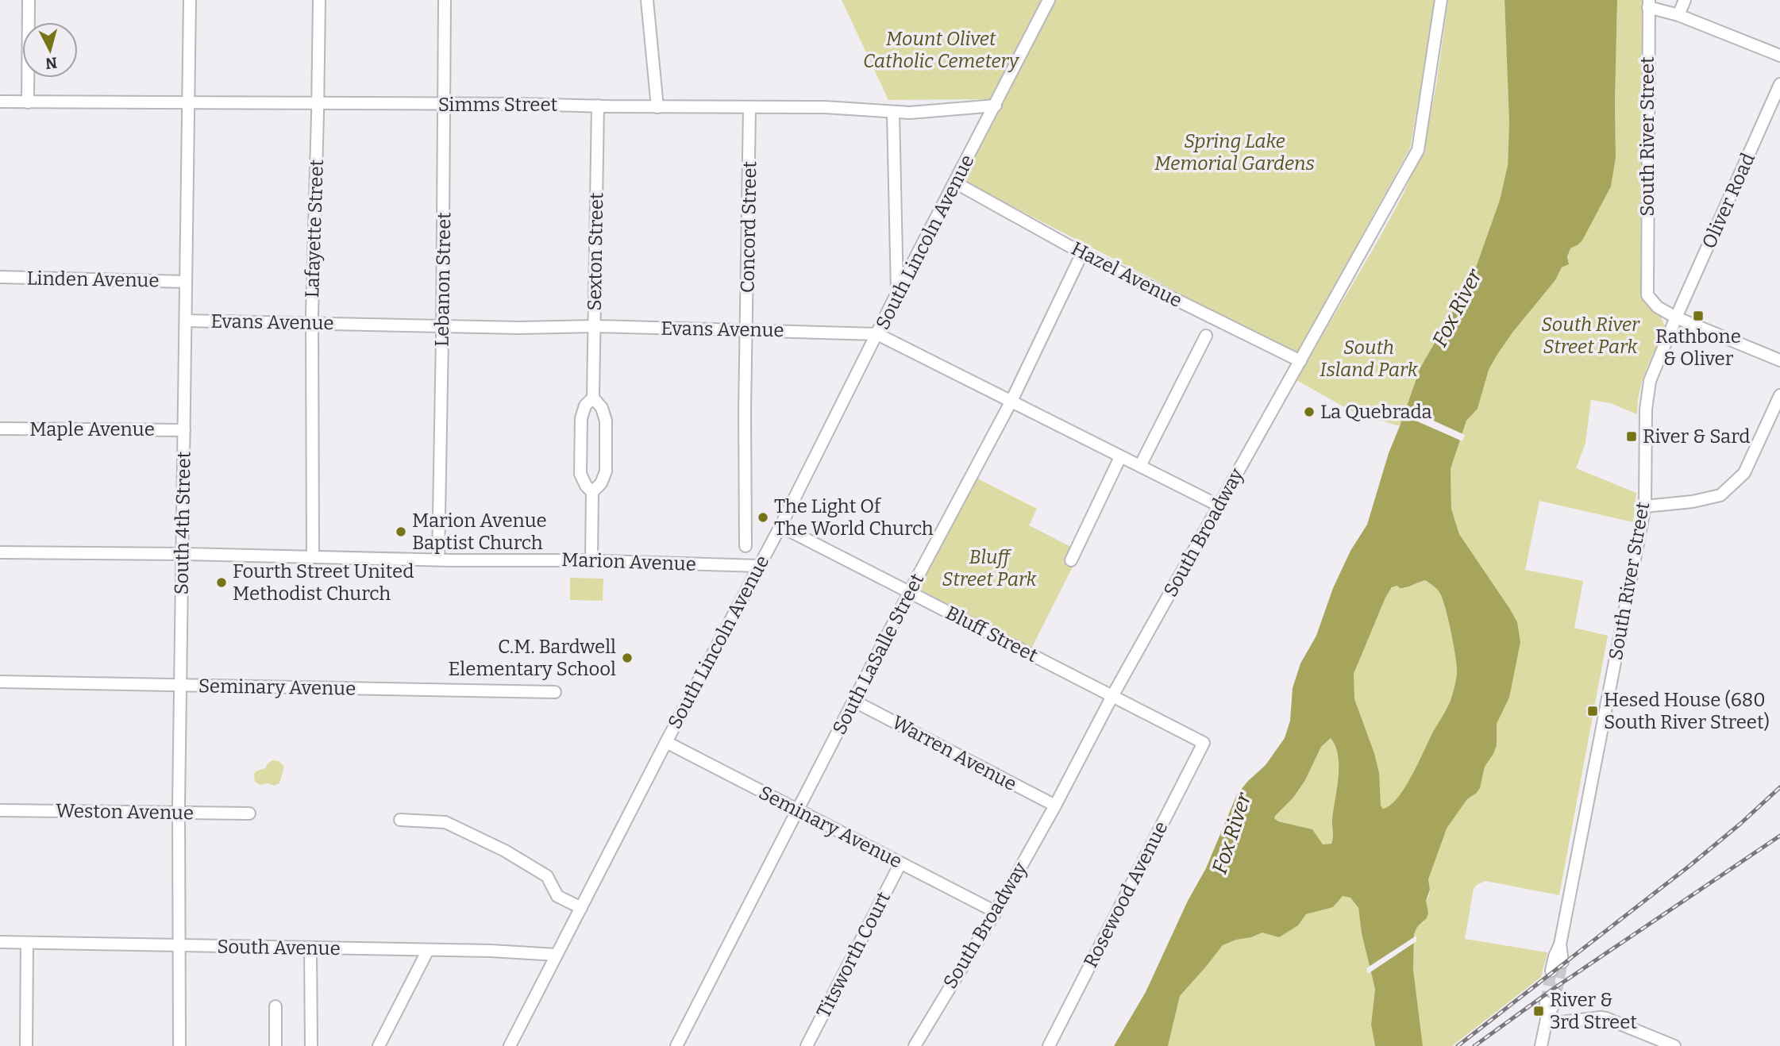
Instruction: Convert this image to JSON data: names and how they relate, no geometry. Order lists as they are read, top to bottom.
{
  "streets": {
    "street": [
      "Simms Street",
      "South River Street",
      "Oliver Road",
      "Concord Street",
      "Lafayette Street",
      "South Lincoln Avenue",
      "Sexton Street",
      "Hazel Avenue",
      "Linden Avenue",
      "Lebanon Street",
      "Evans Avenue",
      "Maple Avenue",
      "South 4th Street",
      "South Broadway",
      "Marion Avenue",
      "Bluff Street",
      "South LaSalle Street",
      "Seminary Avenue",
      "Warren Avenue",
      "Weston Avenue",
      "Rosewood Avenue",
      "South Avenue",
      "Titsworth Court"
    ]
  },
  "crossings": [
    ["Simms Street", "Concord Street"],
    ["Simms Street", "Lafayette Street"],
    ["Simms Street", "South Lincoln Avenue"],
    ["Simms Street", "Sexton Street"],
    ["Simms Street", "Lebanon Street"],
    ["Simms Street", "South 4th Street"],
    ["South River Street", "Oliver Road"],
    ["Concord Street", "Evans Avenue"],
    ["Lafayette Street", "Evans Avenue"],
    ["Lafayette Street", "Marion Avenue"],
    ["South Lincoln Avenue", "Hazel Avenue"],
    ["South Lincoln Avenue", "Evans Avenue"],
    ["South Lincoln Avenue", "Marion Avenue"],
    ["South Lincoln Avenue", "Bluff Street"],
    ["South Lincoln Avenue", "Seminary Avenue"],
    ["South Lincoln Avenue", "South Avenue"],
    ["Sexton Street", "Evans Avenue"],
    ["Sexton Street", "Marion Avenue"],
    ["Hazel Avenue", "South Broadway"],
    ["Hazel Avenue", "South LaSalle Street"],
    ["Linden Avenue", "South 4th Street"],
    ["Lebanon Street", "Evans Avenue"],
    ["Lebanon Street", "Marion Avenue"],
    ["Evans Avenue", "South 4th Street"],
    ["Evans Avenue", "South Broadway"],
    ["Evans Avenue", "South LaSalle Street"],
    ["Maple Avenue", "South 4th Street"],
    ["South 4th Street", "Marion Avenue"],
    ["South 4th Street", "Seminary Avenue"],
    ["South 4th Street", "Weston Avenue"],
    ["South 4th Street", "South Avenue"],
    ["South Broadway", "Bluff Street"],
    ["South Broadway", "Seminary Avenue"],
    ["South Broadway", "Warren Avenue"],
    ["Bluff Street", "South LaSalle Street"],
    ["Bluff Street", "Rosewood Avenue"],
    ["South LaSalle Street", "Seminary Avenue"],
    ["South LaSalle Street", "Warren Avenue"],
    ["Seminary Avenue", "Titsworth Court"]
  ],
  "water": ["Fox River"],
  "parks": [
    "Mount Olivet Catholic Cemetery",
    "Spring Lake Memorial Gardens",
    "South River Street Park",
    "South Island Park",
    "Bluff Street Park"
  ],
  "places": {
    "transit": [
      "Rathbone & Oliver",
      "River & Sard",
      "Hesed House (680 South River Street)",
      "River & 3rd Street"
    ],
    "other": [
      "La Quebrada",
      "The Light Of The World Church",
      "Marion Avenue Baptist Church",
      "Fourth Street United Methodist Church",
      "C.M. Bardwell Elementary School"
    ]
  },
  "north": "bottom"
}
